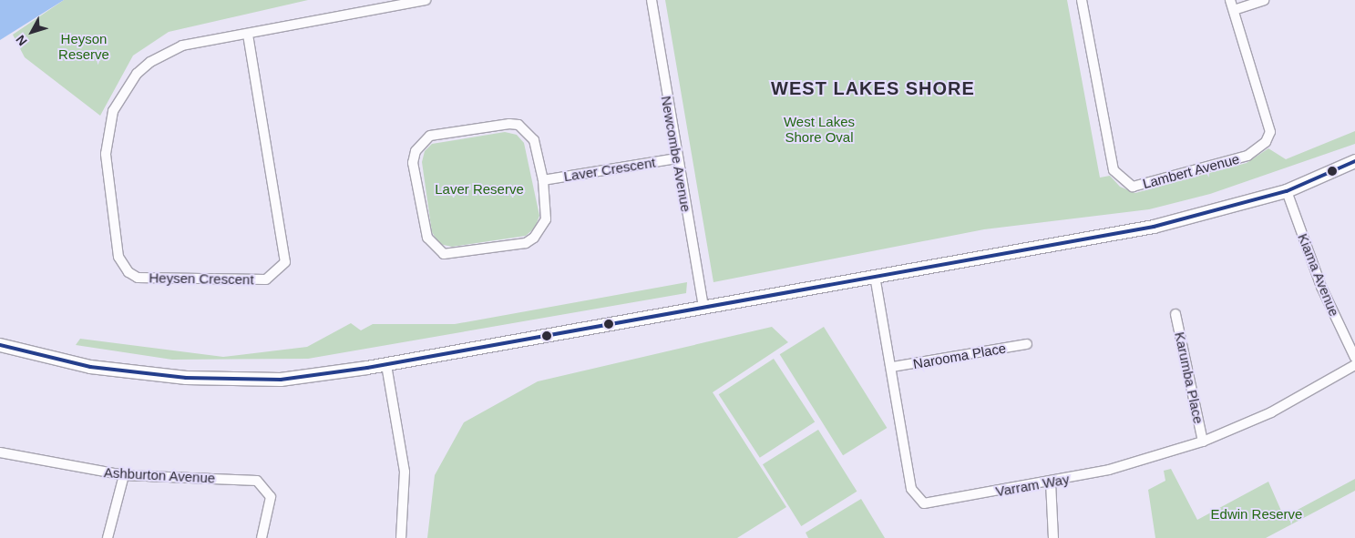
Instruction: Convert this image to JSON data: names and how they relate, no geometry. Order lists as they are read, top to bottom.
{
  "streets": {
    "street": [
      "Newcombe Avenue",
      "Laver Crescent",
      "Lambert Avenue",
      "Kiama Avenue",
      "Heysen Crescent",
      "Narooma Place",
      "Karumba Place",
      "Ashburton Avenue",
      "Varram Way"
    ]
  },
  "crossings": [
    ["Newcombe Avenue", "Laver Crescent"],
    ["Narooma Place", "Varram Way"],
    ["Karumba Place", "Varram Way"]
  ],
  "districts": ["WEST LAKES SHORE"],
  "parks": [
    "Heyson Reserve",
    "West Lakes Shore Oval",
    "Laver Reserve",
    "Edwin Reserve"
  ],
  "north": "bottom left"
}
